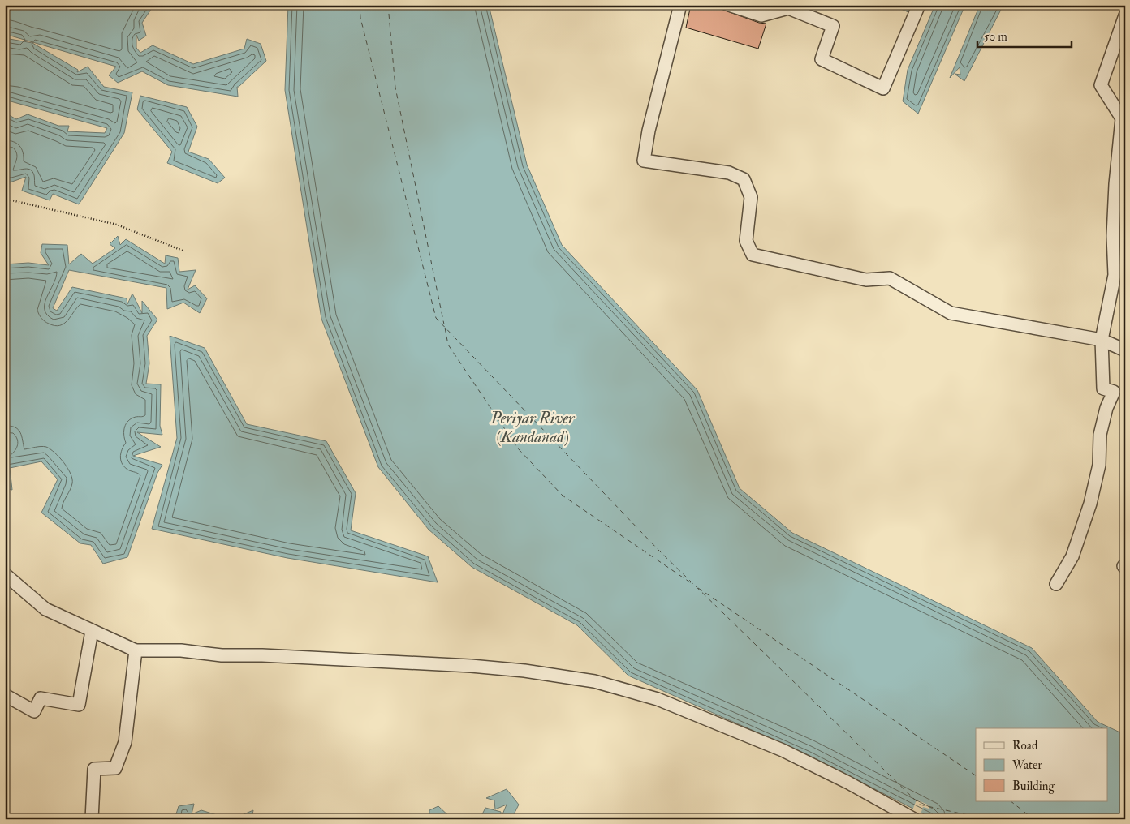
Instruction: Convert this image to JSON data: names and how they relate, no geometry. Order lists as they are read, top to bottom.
{
  "water": ["Periyar River (Kandanad)"],
  "legend": ["Road", "Water", "Building"],
  "scale_bar": "50 m"
}
